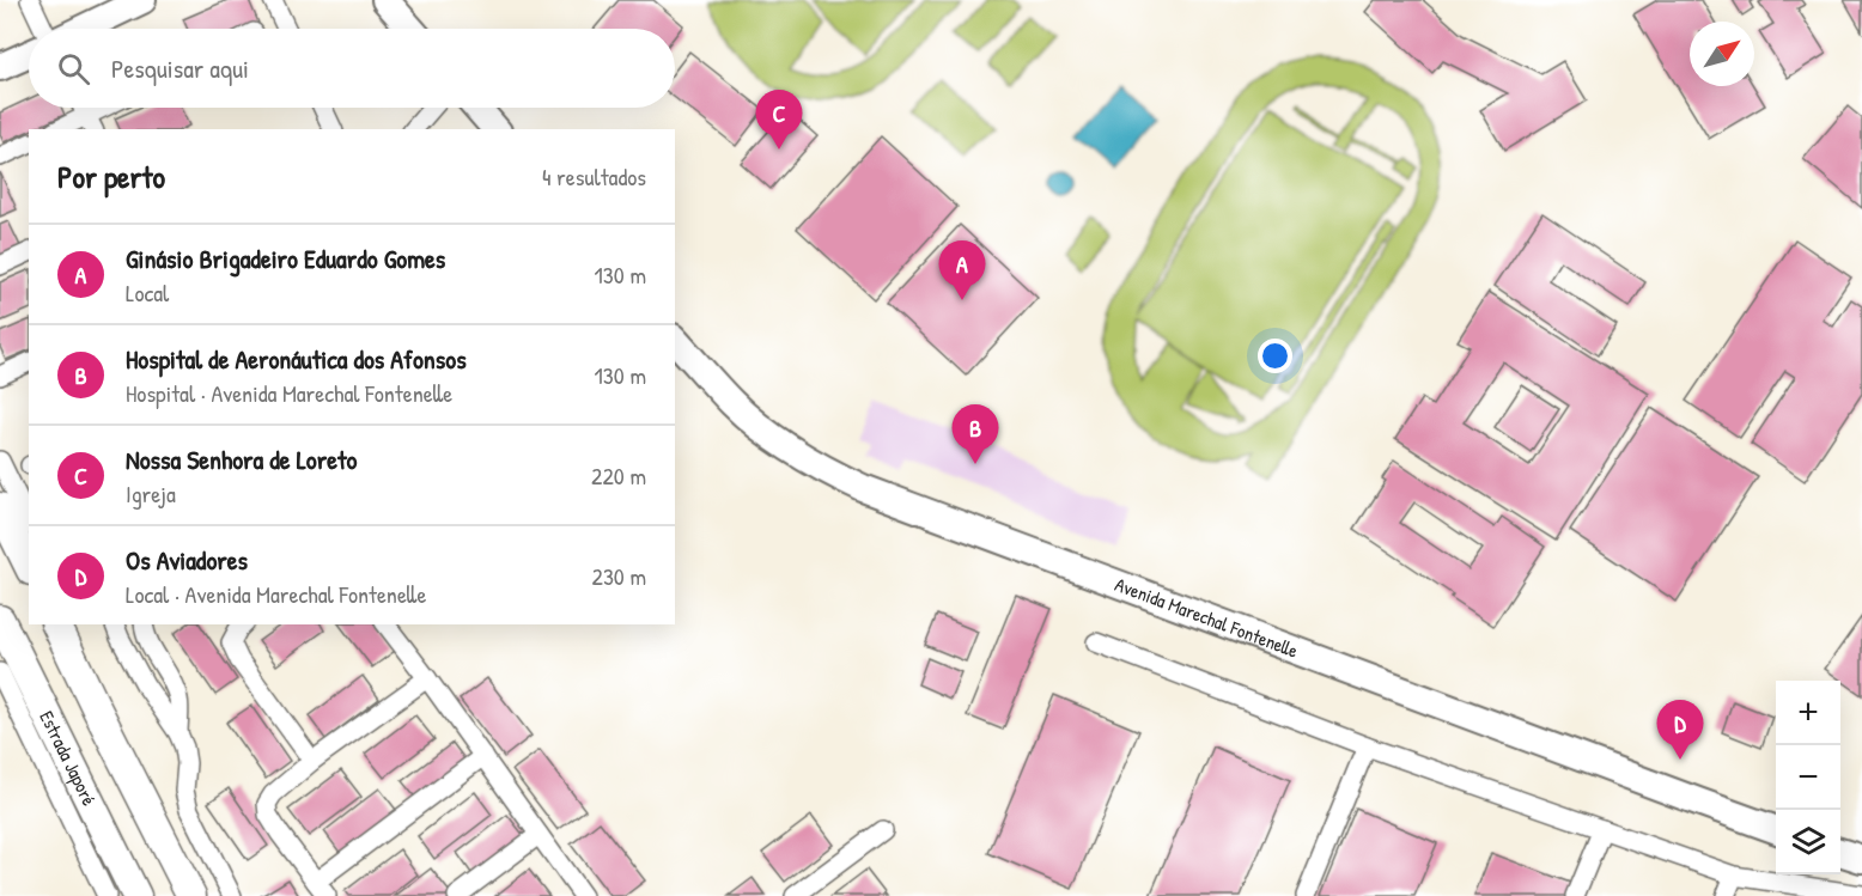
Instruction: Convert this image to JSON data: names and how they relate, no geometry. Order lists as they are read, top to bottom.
{
  "streets": {
    "main road": ["Avenida Marechal Fontenelle", "Estrada Japoré"]
  },
  "north": "top right",
  "page": {
    "search": "Pesquisar aqui",
    "pins": [
      "C",
      "A",
      "B",
      "D"
    ],
    "heading": ["Por perto", "4 resultados"],
    "list": [
      {
        "mark": "A",
        "name": "Ginásio Brigadeiro Eduardo Gomes",
        "note": "Local",
        "value": "130 m"
      },
      {
        "mark": "B",
        "name": "Hospital de Aeronáutica dos Afonsos",
        "note": "Hospital · Avenida Marechal Fontenelle",
        "value": "130 m"
      },
      {
        "mark": "C",
        "name": "Nossa Senhora de Loreto",
        "note": "Igreja",
        "value": "220 m"
      },
      {
        "mark": "D",
        "name": "Os Aviadores",
        "note": "Local · Avenida Marechal Fontenelle",
        "value": "230 m"
      }
    ],
    "map_buttons": ["+", "−"]
  }
}
